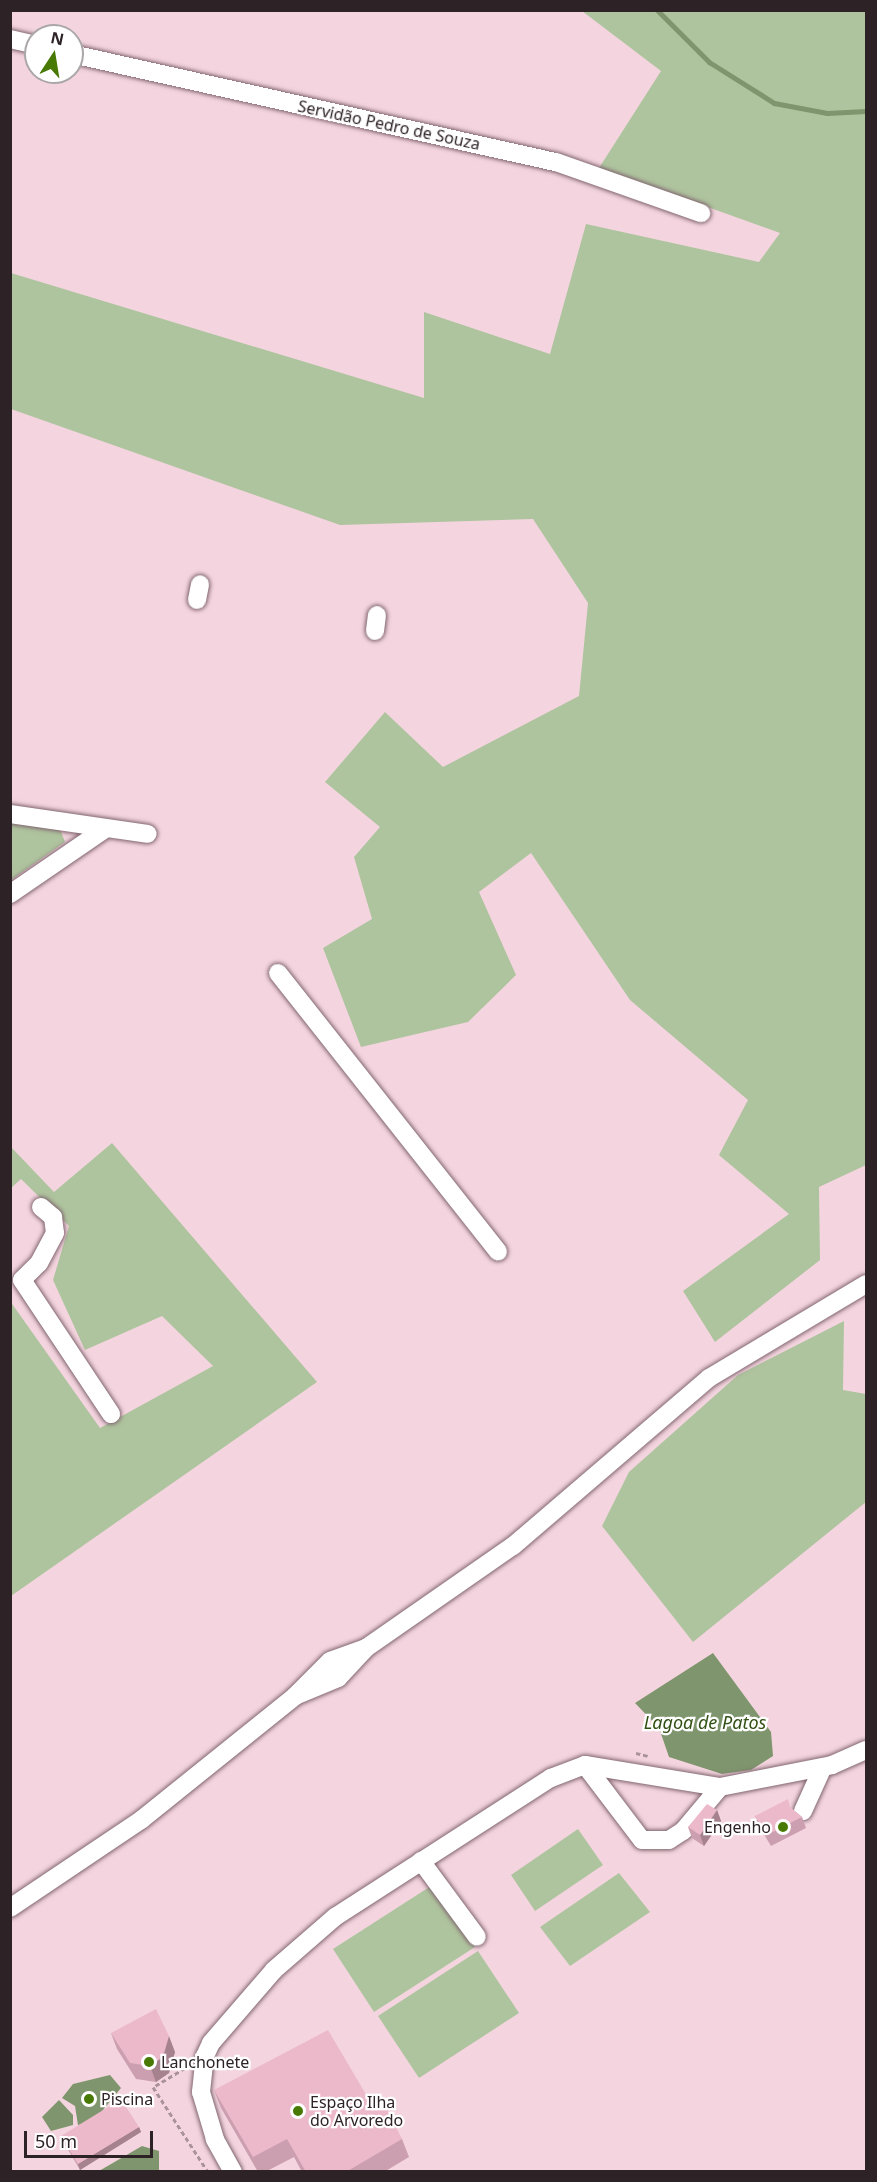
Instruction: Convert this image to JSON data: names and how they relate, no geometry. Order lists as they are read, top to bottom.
{
  "streets": {
    "street": ["Servidão Pedro de Souza"]
  },
  "water": ["Lagoa de Patos"],
  "places": [
    "Engenho",
    "Lanchonete",
    "Piscina",
    "Espaço Ilha do Arvoredo"
  ],
  "scale_bar": "50 m",
  "north": "top"
}
